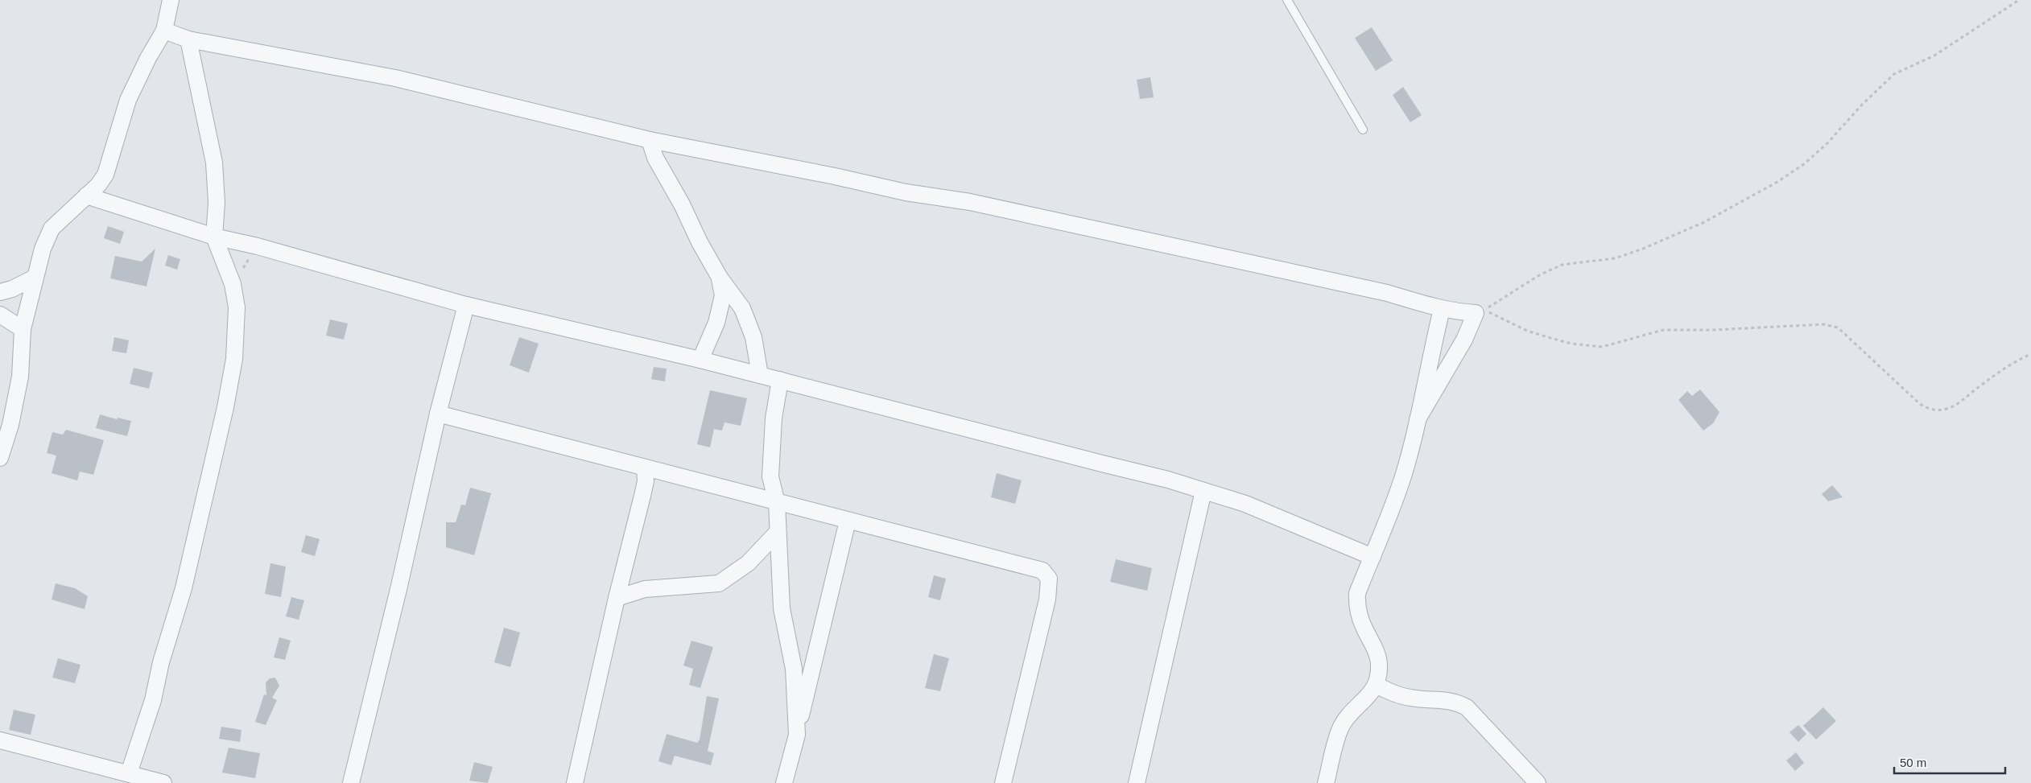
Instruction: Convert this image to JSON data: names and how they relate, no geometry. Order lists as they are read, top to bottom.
{
  "scale_bar": "50 m"
}
